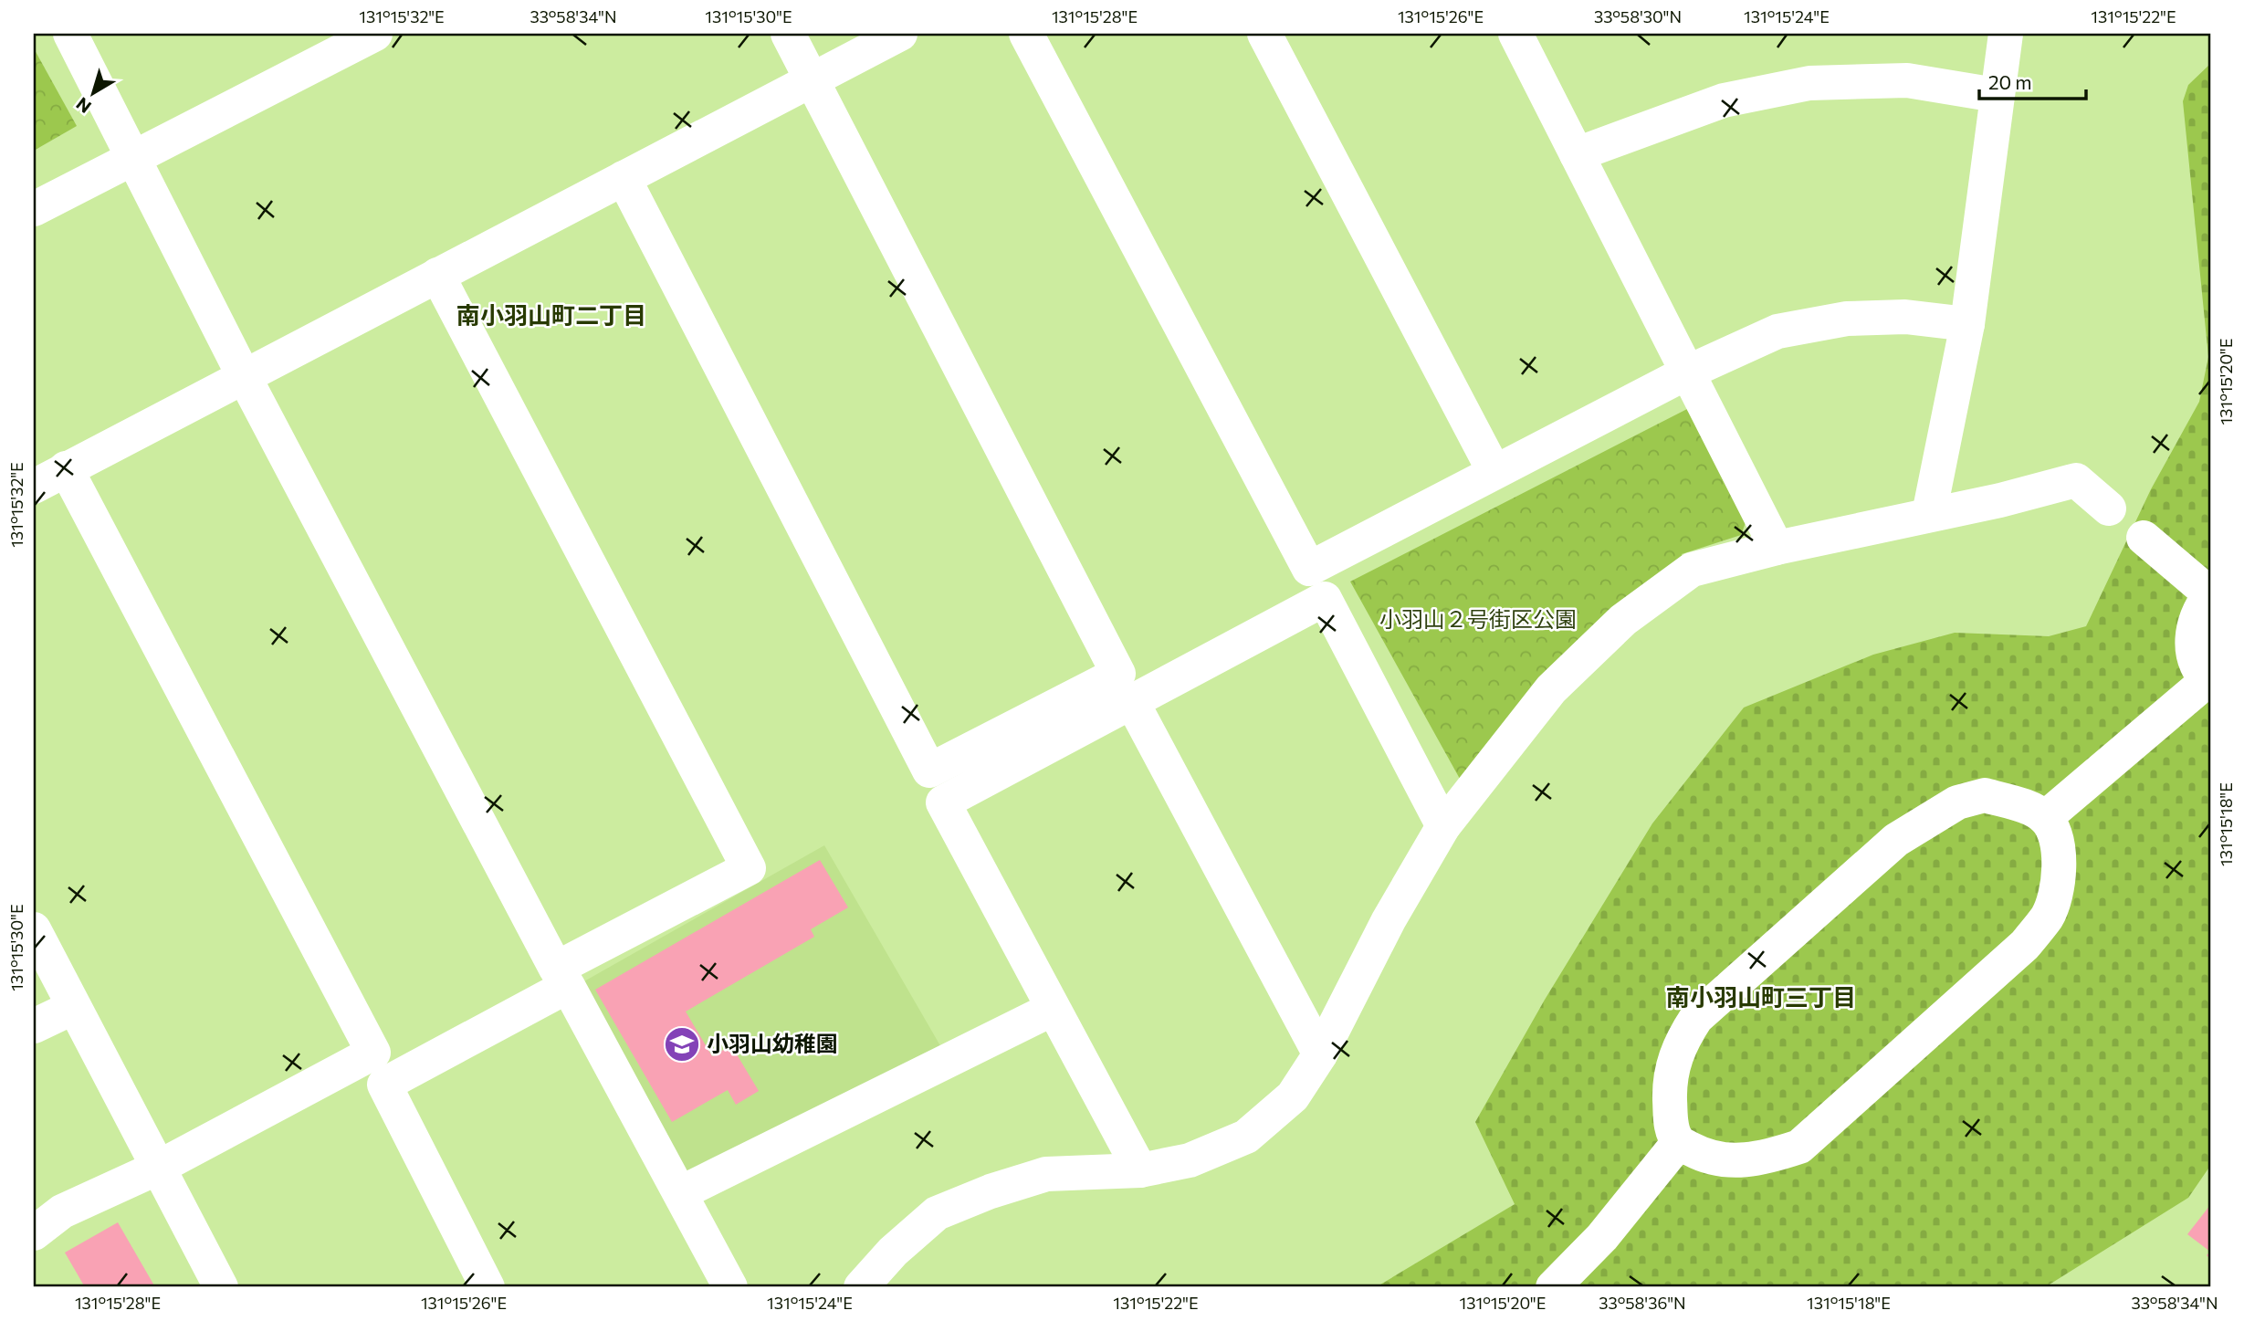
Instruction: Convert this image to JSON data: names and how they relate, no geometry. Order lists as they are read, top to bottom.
{
  "districts": ["南小羽山町二丁目", "南小羽山町三丁目"],
  "parks": ["小羽山２号街区公園"],
  "places": {
    "school or university": ["小羽山幼稚園"]
  },
  "scale_bar": "20 m",
  "north": "bottom left",
  "coordinates": [
    "131°15'32\"E",
    "33°58'34\"N",
    "131°15'30\"E",
    "131°15'28\"E",
    "131°15'26\"E",
    "33°58'30\"N",
    "131°15'24\"E",
    "131°15'22\"E",
    "131°15'20\"E",
    "131°15'18\"E",
    "33°58'36\"N"
  ]
}
